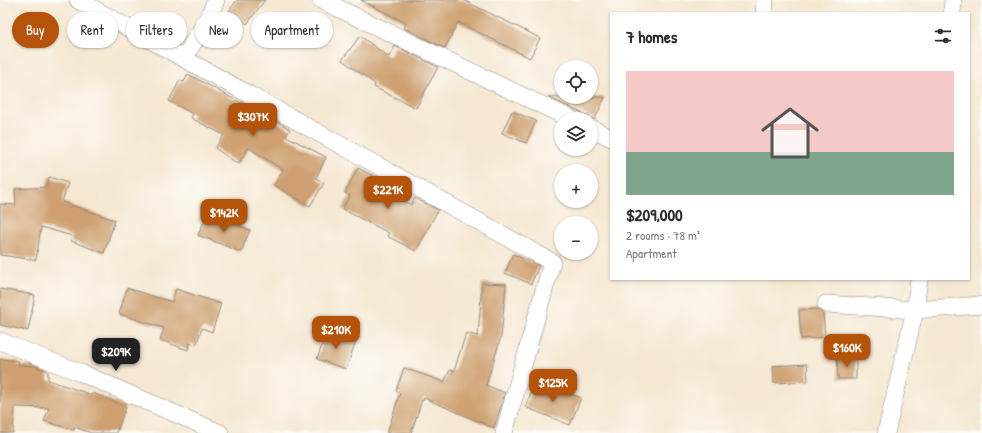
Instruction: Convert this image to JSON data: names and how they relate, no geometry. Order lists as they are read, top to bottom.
{
  "page": {
    "chip": [
      "Buy",
      "Rent",
      "Filters",
      "New",
      "Apartment"
    ],
    "heading": "7 homes",
    "map_buttons": ["+", "−"],
    "list": [
      {
        "name": "$209,000",
        "note": "2 rooms · 78 m² · Apartment"
      }
    ],
    "price": [
      "$307K",
      "$221K",
      "$142K",
      "$210K",
      "$160K",
      "$209K",
      "$125K"
    ]
  }
}
